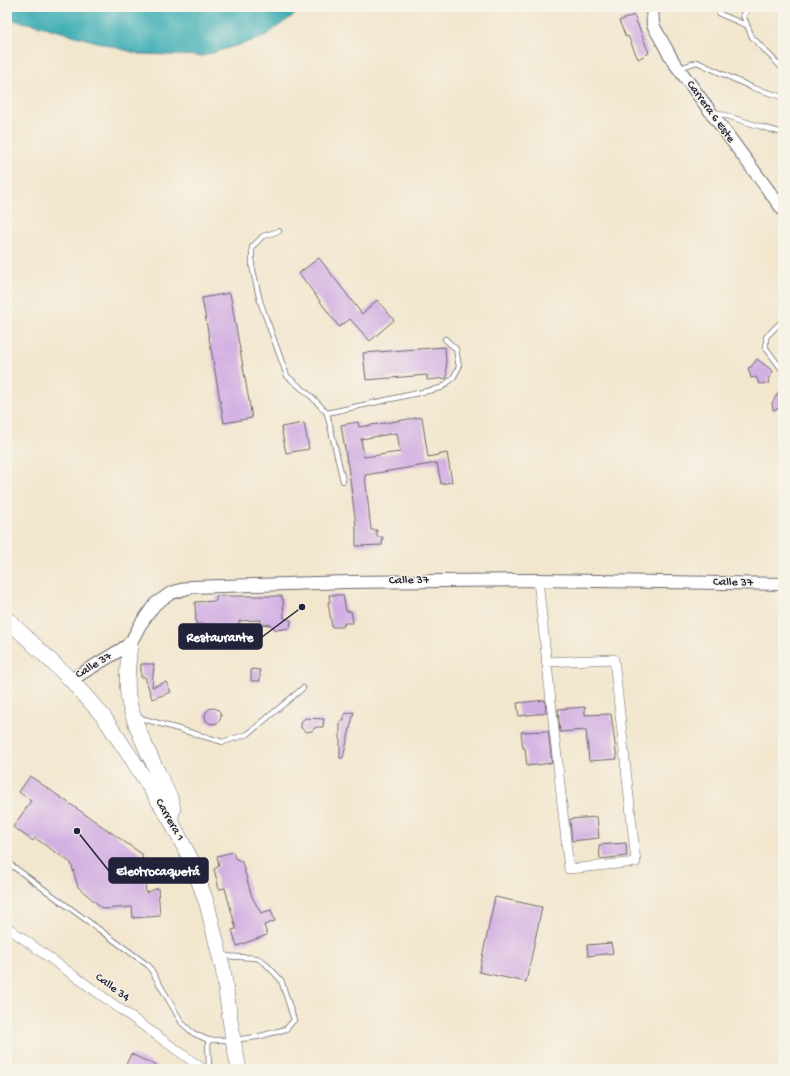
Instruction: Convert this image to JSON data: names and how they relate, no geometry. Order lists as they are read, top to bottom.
{
  "streets": {
    "main road": ["Carrera 1"],
    "street": ["Carrera 6 Este", "Calle 37", "Calle 34"]
  },
  "crossings": [
    ["Calle 37", "Carrera 1"]
  ],
  "places": ["Restaurante", "Electrocaquetá"]
}
